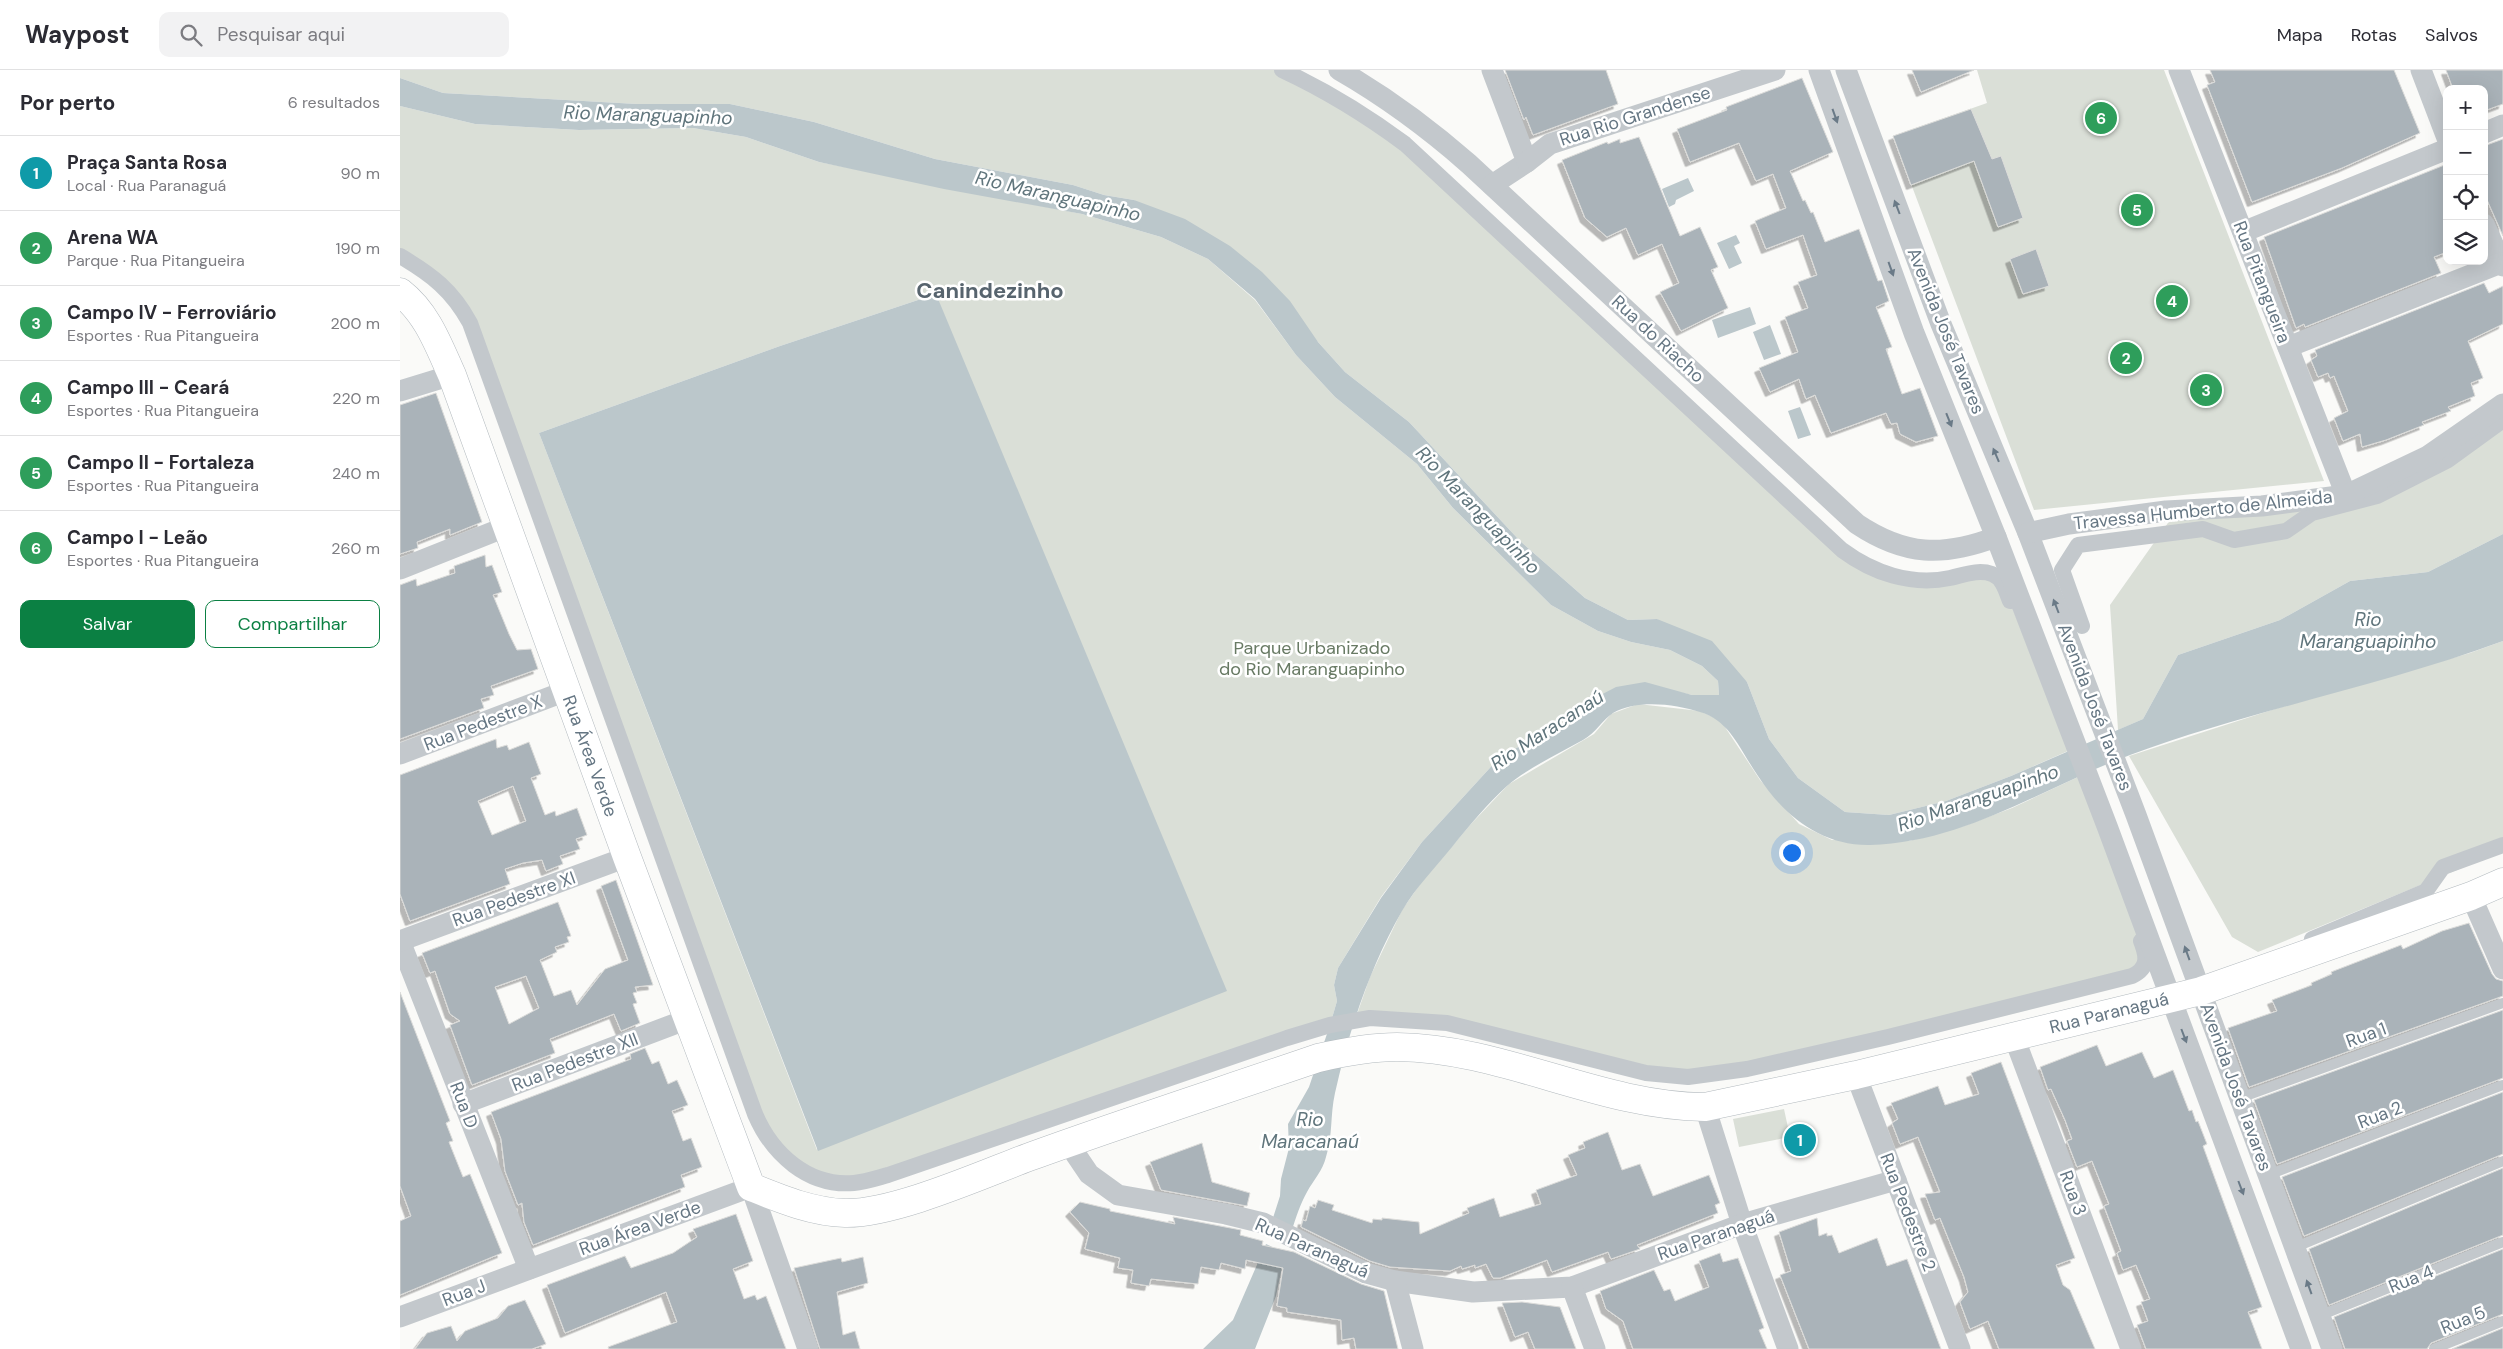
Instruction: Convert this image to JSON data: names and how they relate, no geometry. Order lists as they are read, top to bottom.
{
  "streets": {
    "main road": ["Rua Área Verde", "Rua Paranaguá"],
    "street": [
      "Rua Rio Grandense",
      "Rua Pitangueira",
      "Avenida José Tavares",
      "Rua do Riacho",
      "Travessa Humberto de Almeida",
      "Rua Pedestre X",
      "Rua Pedestre XI",
      "Rua Pedestre XII",
      "Rua D",
      "Rua 3",
      "Rua Pedestre 2",
      "Rua J"
    ],
    "lane": [
      "Rua 1",
      "Rua 2",
      "Rua 4",
      "Rua 5"
    ]
  },
  "crossings": [
    ["Rua Rio Grandense", "Rua do Riacho"],
    ["Rua Pitangueira", "Travessa Humberto de Almeida"],
    ["Avenida José Tavares", "Rua do Riacho"],
    ["Avenida José Tavares", "Travessa Humberto de Almeida"],
    ["Avenida José Tavares", "Rua Paranaguá"],
    ["Avenida José Tavares", "Rua 1"],
    ["Avenida José Tavares", "Rua 2"],
    ["Avenida José Tavares", "Rua 4"],
    ["Rua Pedestre X", "Rua Área Verde"],
    ["Rua Área Verde", "Rua Pedestre XI"],
    ["Rua Área Verde", "Rua Pedestre XII"],
    ["Rua Área Verde", "Rua D"],
    ["Rua Área Verde", "Rua J"],
    ["Rua Pedestre XI", "Rua D"],
    ["Rua Paranaguá", "Rua 3"],
    ["Rua Paranaguá", "Rua Pedestre 2"],
    ["Rua Pedestre XII", "Rua D"],
    ["Rua D", "Rua J"]
  ],
  "districts": ["Canindezinho"],
  "water": ["Rio Maranguapinho", "Rio Maracanaú"],
  "parks": ["Parque Urbanizado do Rio Maranguapinho"],
  "page": {
    "header": "Waypost",
    "search": "Pesquisar aqui",
    "nav": ["Mapa", "Rotas", "Salvos"],
    "heading": ["Por perto", "6 resultados"],
    "map_buttons": ["+", "−"],
    "pins": [
      "6",
      "5",
      "4",
      "2",
      "3",
      "1"
    ],
    "list": [
      {
        "mark": "1",
        "name": "Praça Santa Rosa",
        "note": "Local · Rua Paranaguá",
        "value": "90 m"
      },
      {
        "mark": "2",
        "name": "Arena WA",
        "note": "Parque · Rua Pitangueira",
        "value": "190 m"
      },
      {
        "mark": "3",
        "name": "Campo IV - Ferroviário",
        "note": "Esportes · Rua Pitangueira",
        "value": "200 m"
      },
      {
        "mark": "4",
        "name": "Campo III - Ceará",
        "note": "Esportes · Rua Pitangueira",
        "value": "220 m"
      },
      {
        "mark": "5",
        "name": "Campo II - Fortaleza",
        "note": "Esportes · Rua Pitangueira",
        "value": "240 m"
      },
      {
        "mark": "6",
        "name": "Campo I - Leão",
        "note": "Esportes · Rua Pitangueira",
        "value": "260 m"
      }
    ],
    "buttons": ["Salvar", "Compartilhar"]
  }
}
